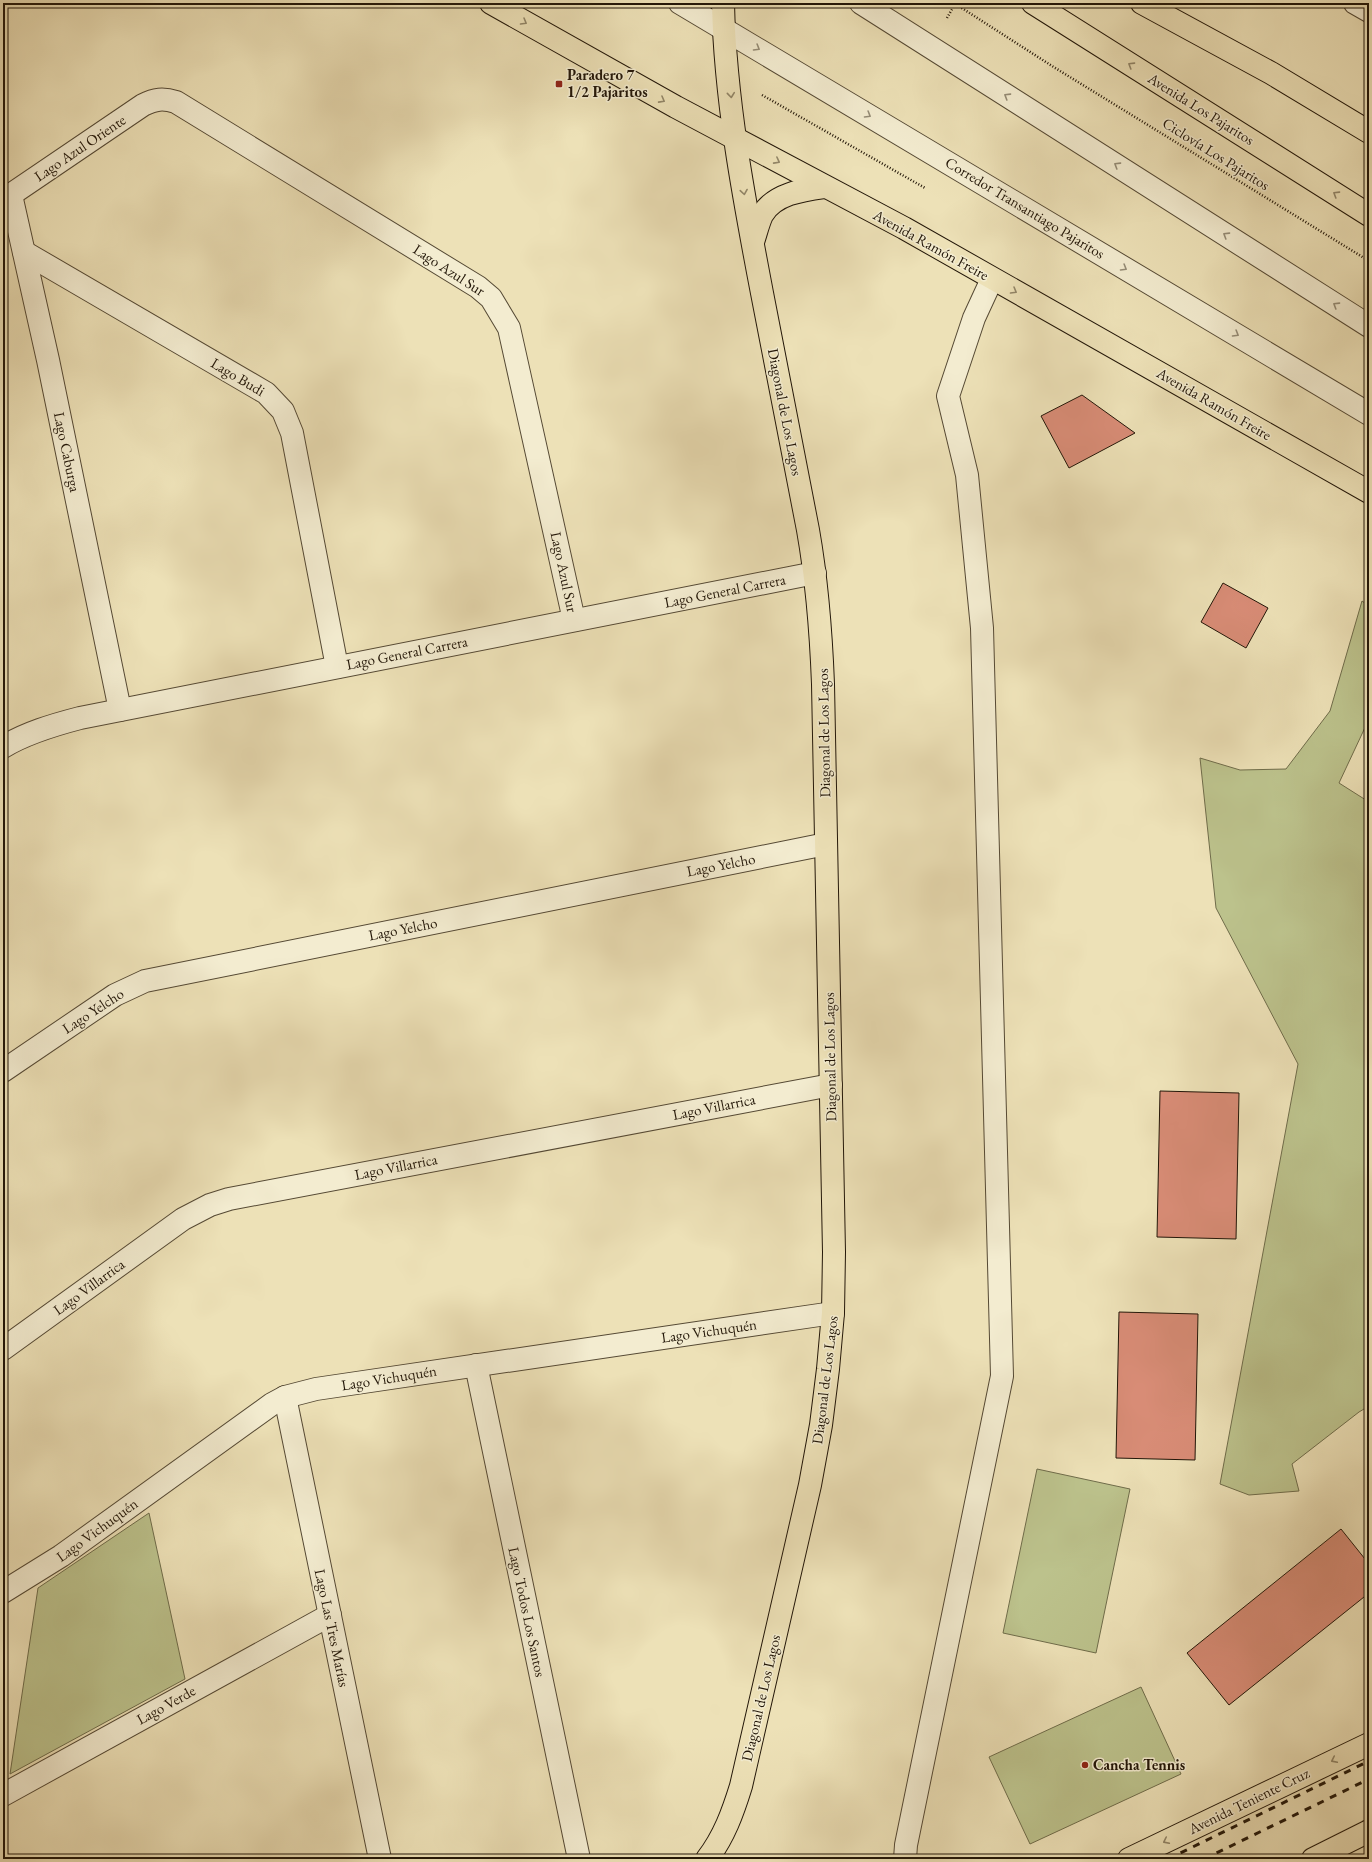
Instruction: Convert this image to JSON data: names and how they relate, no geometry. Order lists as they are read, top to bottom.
{
  "streets": {
    "main road": [
      "Avenida Los Pajaritos",
      "Avenida Ramón Freire",
      "Diagonal de Los Lagos",
      "Avenida Teniente Cruz"
    ],
    "street": [
      "Lago Azul Oriente",
      "Corredor Transantiago Pajaritos",
      "Lago Azul Sur",
      "Lago Budi",
      "Lago Caburga",
      "Lago General Carrera",
      "Lago Yelcho",
      "Lago Villarrica",
      "Lago Vichuquén",
      "Lago Todos Los Santos",
      "Lago Las Tres Marías",
      "Lago Verde"
    ],
    "path": ["Ciclovía Los Pajaritos"]
  },
  "crossings": [
    ["Lago Azul Oriente", "Lago Azul Sur"],
    ["Lago Azul Oriente", "Lago Caburga"],
    ["Corredor Transantiago Pajaritos", "Diagonal de Los Lagos"],
    ["Avenida Ramón Freire", "Diagonal de Los Lagos"],
    ["Lago Azul Sur", "Lago General Carrera"],
    ["Lago Budi", "Lago Caburga"],
    ["Lago Budi", "Lago General Carrera"],
    ["Diagonal de Los Lagos", "Lago General Carrera"],
    ["Diagonal de Los Lagos", "Lago Yelcho"],
    ["Diagonal de Los Lagos", "Lago Villarrica"],
    ["Diagonal de Los Lagos", "Lago Vichuquén"],
    ["Lago Caburga", "Lago General Carrera"],
    ["Lago Vichuquén", "Lago Todos Los Santos"],
    ["Lago Vichuquén", "Lago Las Tres Marías"],
    ["Lago Las Tres Marías", "Lago Verde"]
  ],
  "one_way": ["Avenida Ramón Freire", "Avenida Teniente Cruz"],
  "places": {
    "transit": ["Paradero 7 1/2 Pajaritos"],
    "other": ["Cancha Tennis"]
  }
}
